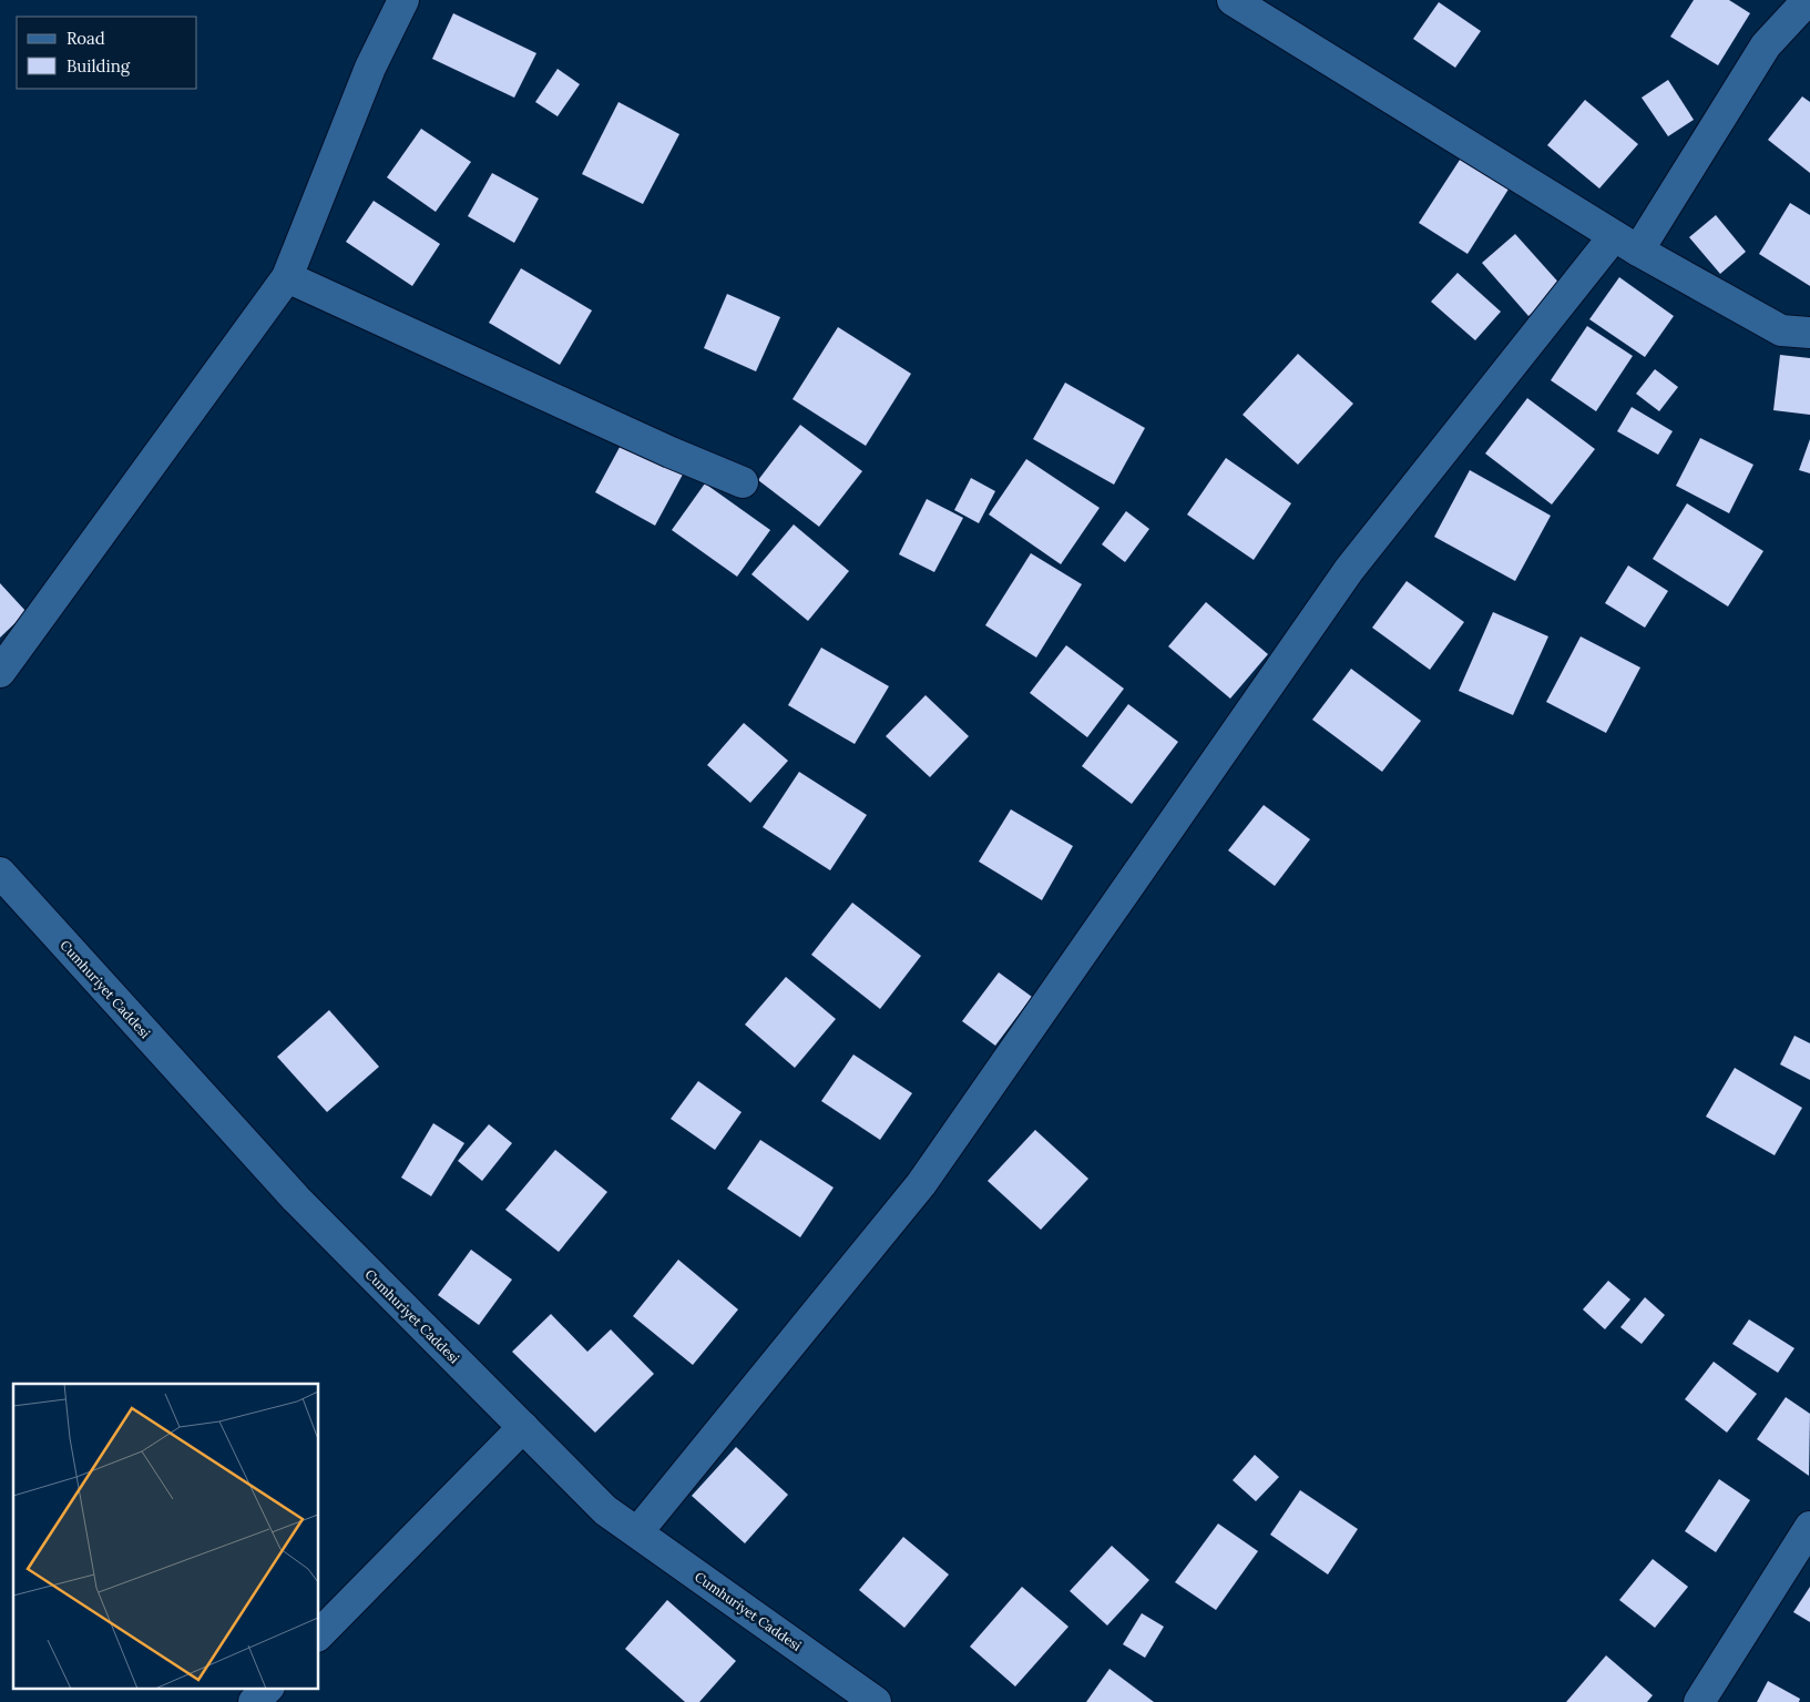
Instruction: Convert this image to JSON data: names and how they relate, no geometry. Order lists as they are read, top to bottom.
{
  "streets": {
    "street": ["Cumhuriyet Caddesi"]
  },
  "legend": ["Road", "Building"]
}
